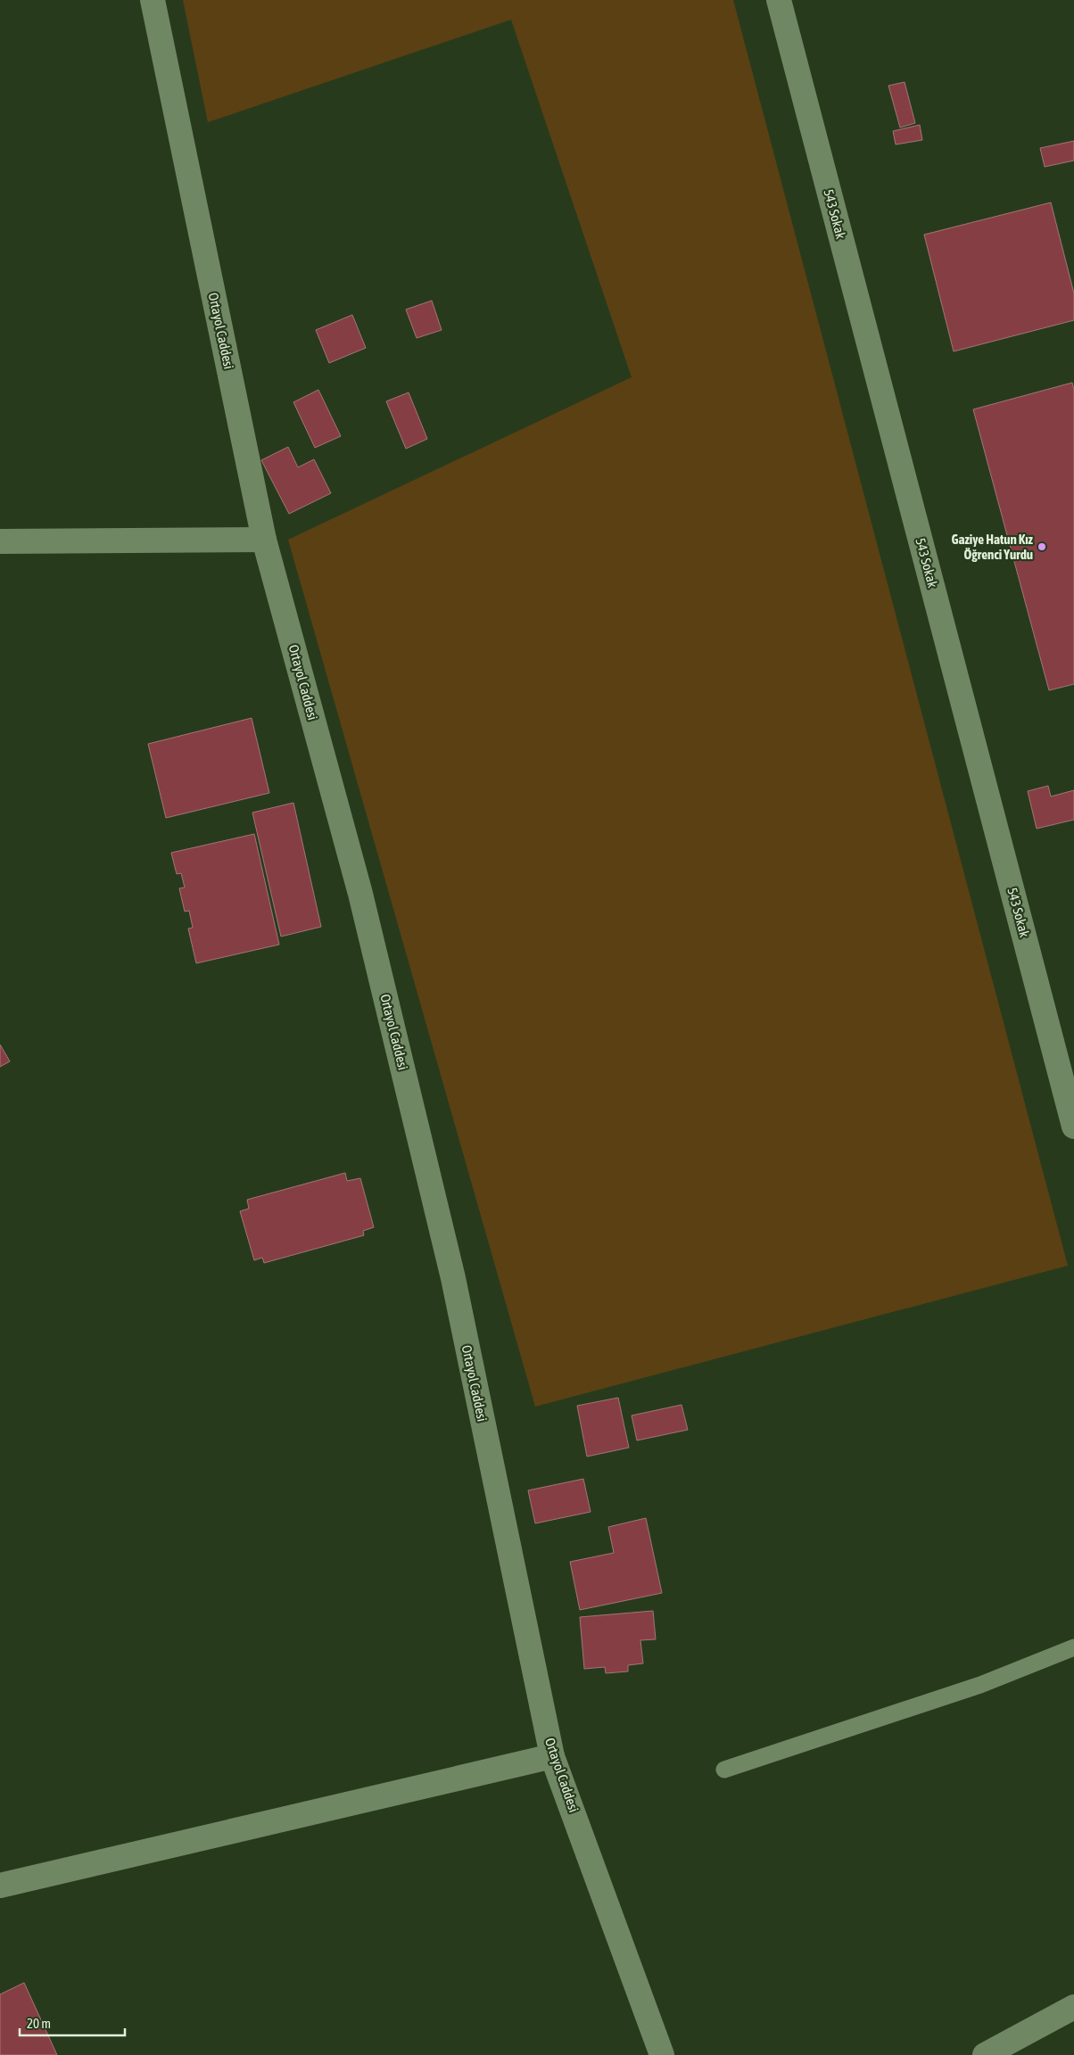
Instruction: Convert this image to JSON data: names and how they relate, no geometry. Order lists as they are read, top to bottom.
{
  "streets": {
    "street": ["543 Sokak", "Ortayol Caddesi"]
  },
  "places": ["Gaziye Hatun Kız Öğrenci Yurdu"],
  "scale_bar": "20 m"
}
